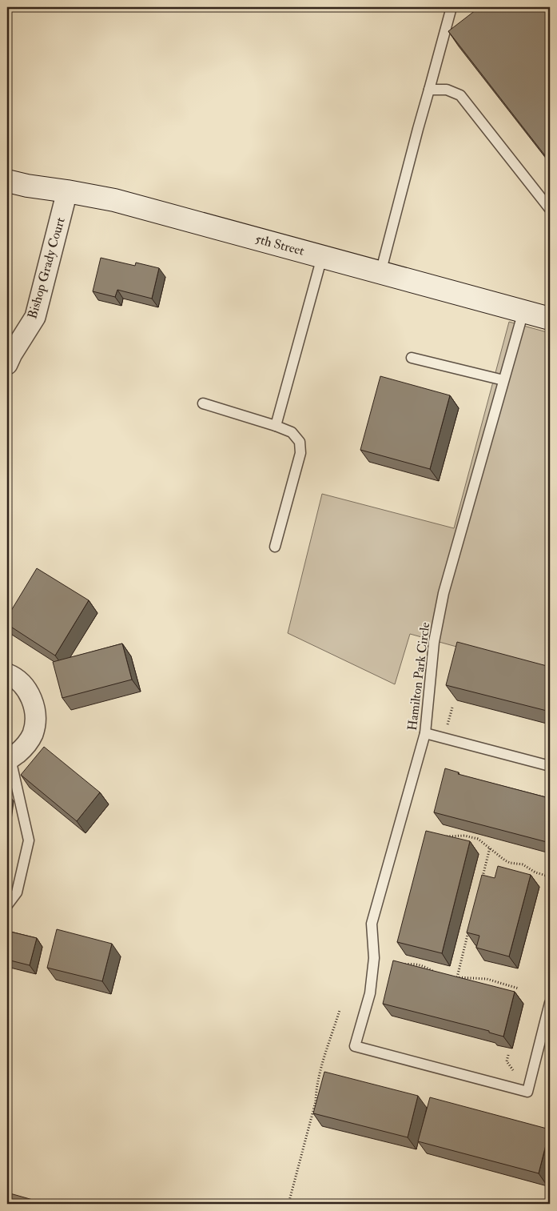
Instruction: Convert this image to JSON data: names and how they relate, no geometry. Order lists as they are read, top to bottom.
{
  "streets": {
    "street": ["5th Street", "Bishop Grady Court"],
    "lane": ["Hamilton Park Circle"]
  },
  "crossings": [
    ["5th Street", "Bishop Grady Court"],
    ["5th Street", "Hamilton Park Circle"]
  ]
}
